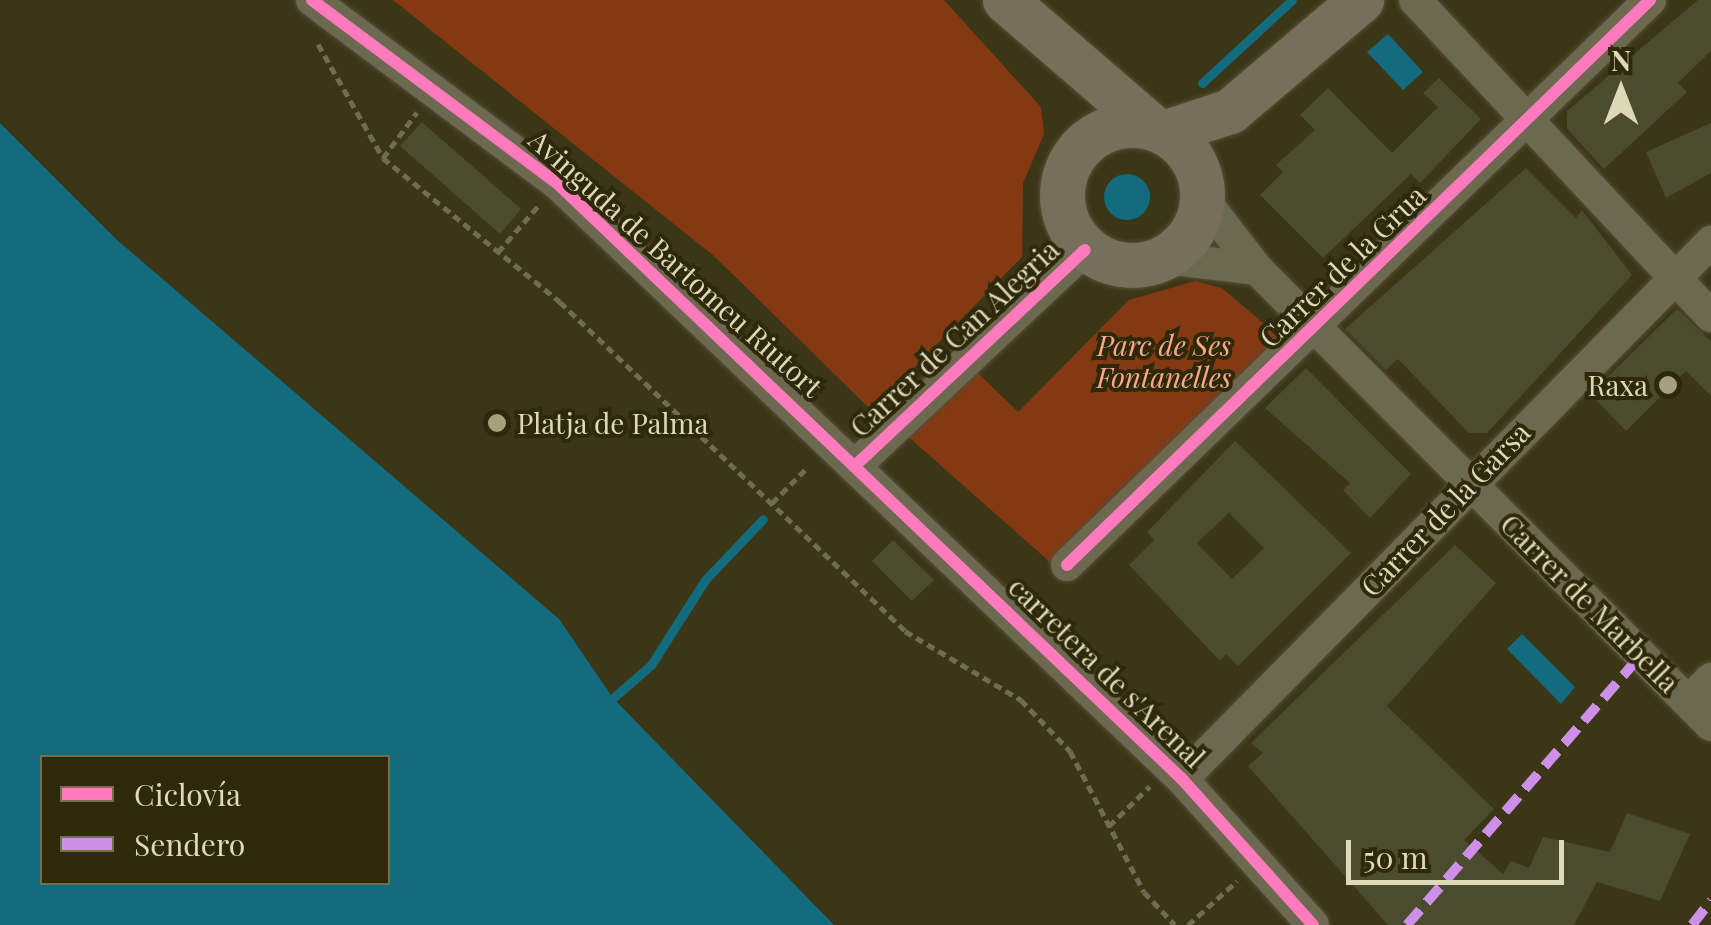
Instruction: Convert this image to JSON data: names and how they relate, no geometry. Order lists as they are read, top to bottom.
{
  "streets": {
    "street": [
      "Avinguda de Bartomeu Riutort",
      "Carrer de la Grua",
      "Carrer de Can Alegria",
      "Carrer de la Garsa",
      "Carrer de Marbella",
      "carretera de s'Arenal"
    ]
  },
  "crossings": [
    ["Avinguda de Bartomeu Riutort", "Carrer de Can Alegria"],
    ["Avinguda de Bartomeu Riutort", "carretera de s'Arenal"],
    ["Carrer de la Grua", "Carrer de Marbella"],
    ["Carrer de Can Alegria", "Carrer de Marbella"],
    ["Carrer de Can Alegria", "carretera de s'Arenal"],
    ["Carrer de la Garsa", "Carrer de Marbella"],
    ["Carrer de la Garsa", "carretera de s'Arenal"]
  ],
  "parks": ["Parc de Ses Fontanelles"],
  "places": ["Raxa", "Platja de Palma"],
  "legend": ["Ciclovía", "Sendero"],
  "scale_bar": "50 m",
  "north": "top"
}
